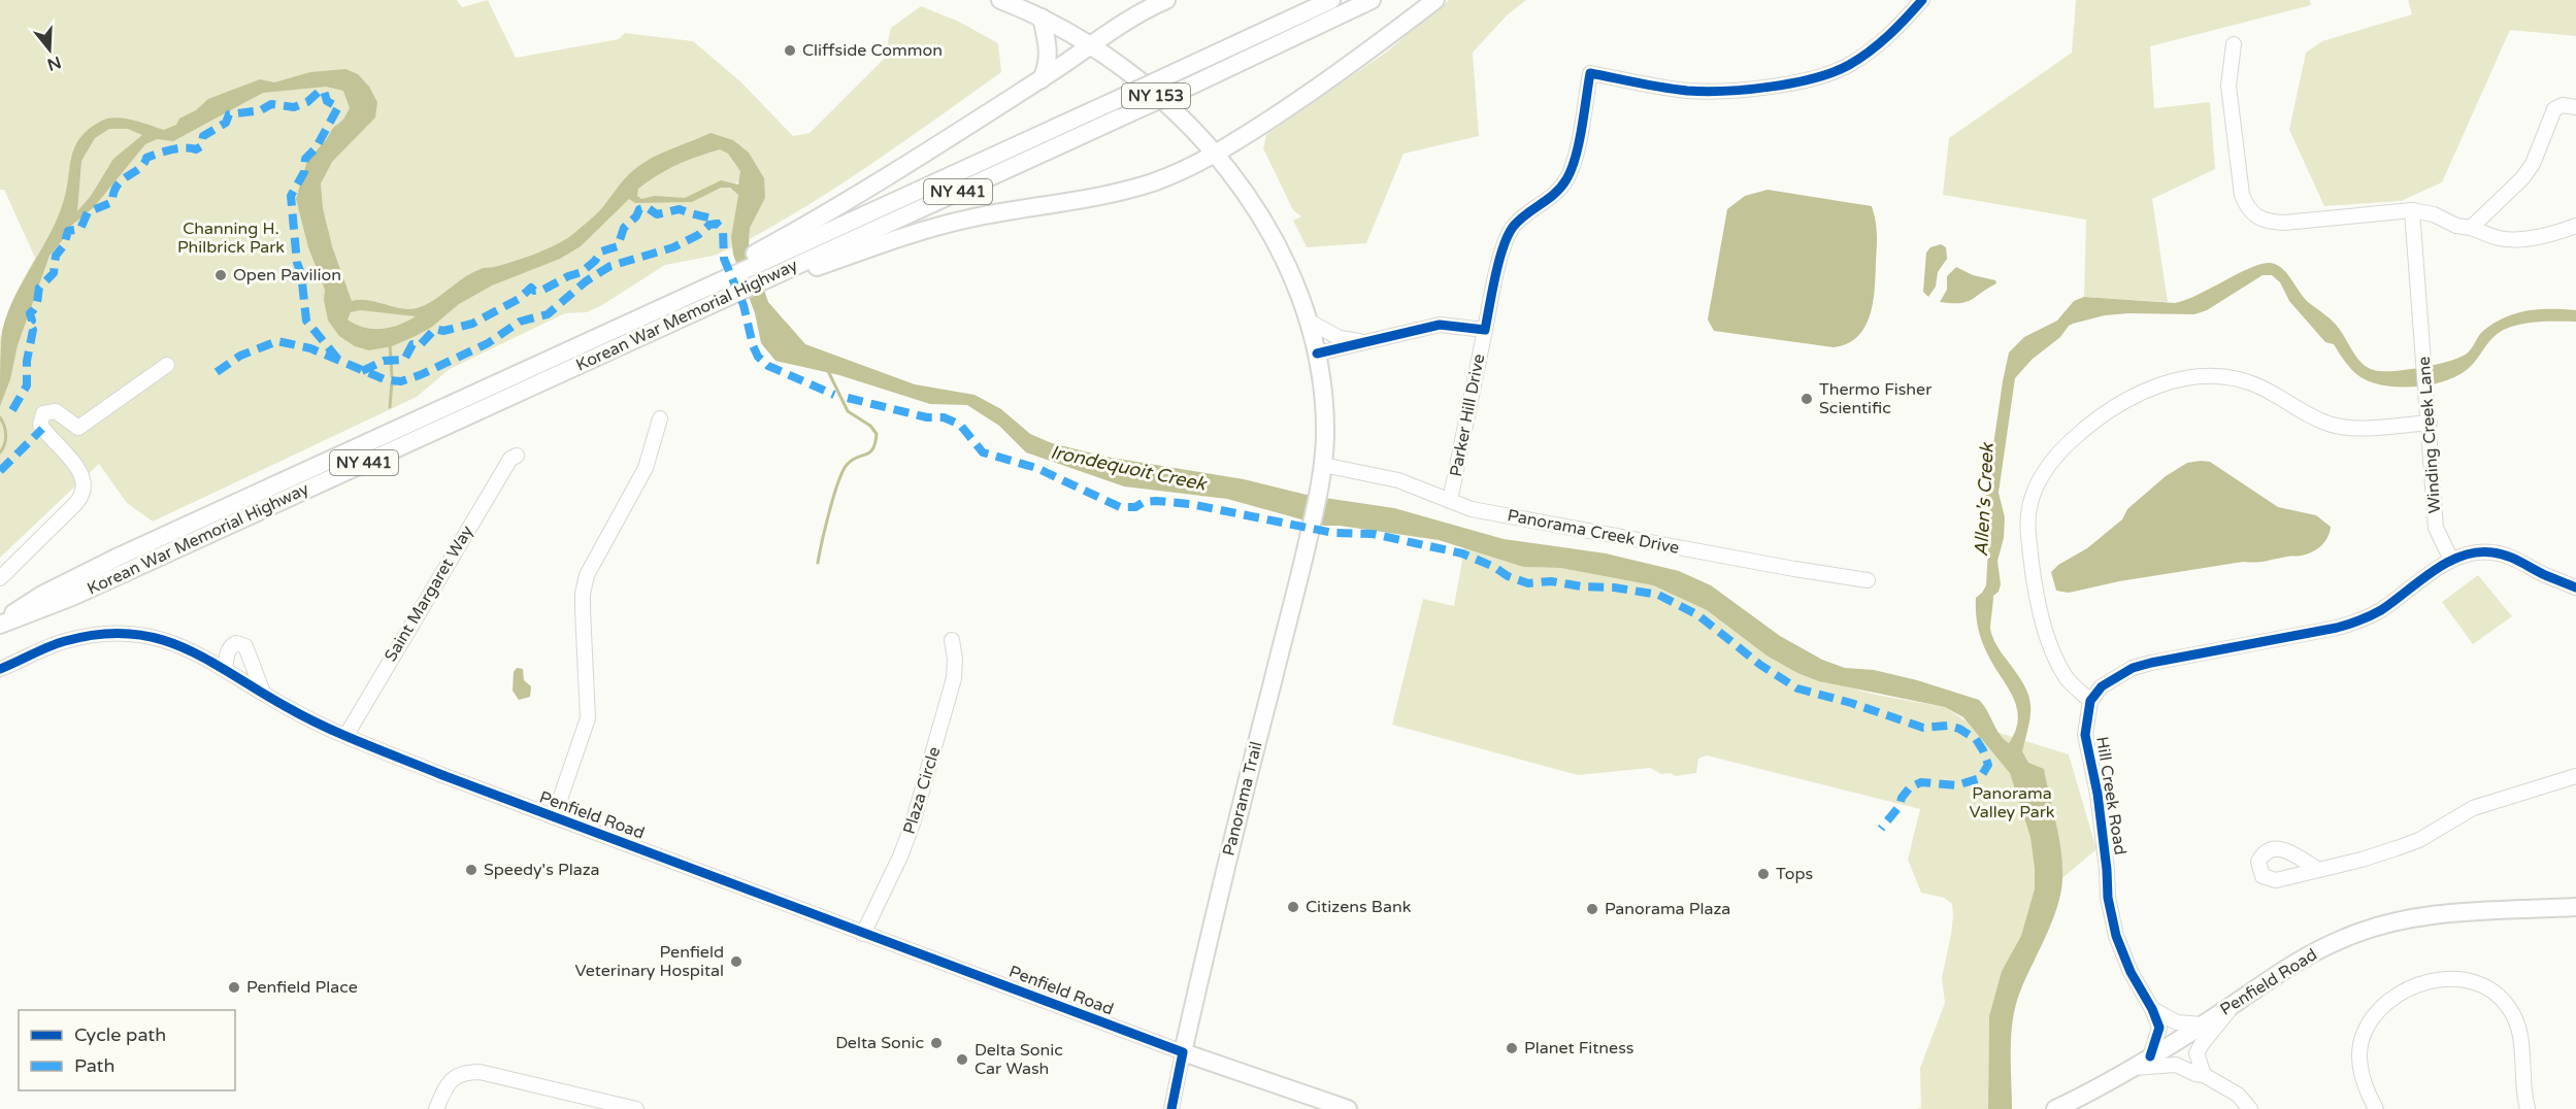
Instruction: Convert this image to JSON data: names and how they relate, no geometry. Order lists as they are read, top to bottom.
{
  "streets": {
    "main road": [
      "NY 153",
      "NY 441",
      "Korean War Memorial Highway",
      "Panorama Trail",
      "Penfield Road"
    ],
    "street": [
      "Parker Hill Drive",
      "Winding Creek Lane",
      "Panorama Creek Drive",
      "Saint Margaret Way",
      "Plaza Circle",
      "Hill Creek Road"
    ]
  },
  "crossings": [
    ["NY 153", "Panorama Trail"],
    ["Parker Hill Drive", "Panorama Creek Drive"],
    ["Parker Hill Drive", "Panorama Trail"],
    ["Panorama Creek Drive", "Panorama Trail"],
    ["Saint Margaret Way", "Penfield Road"],
    ["Plaza Circle", "Penfield Road"],
    ["Hill Creek Road", "Penfield Road"],
    ["Panorama Trail", "Penfield Road"]
  ],
  "water": ["Irondequoit Creek", "Allen's Creek"],
  "parks": ["Channing H. Philbrick Park", "Panorama Valley Park"],
  "places": [
    "Cliffside Common",
    "Open Pavilion",
    "Thermo Fisher Scientific",
    "Speedy's Plaza",
    "Tops",
    "Citizens Bank",
    "Panorama Plaza",
    "Penfield Veterinary Hospital",
    "Penfield Place",
    "Delta Sonic",
    "Planet Fitness",
    "Delta Sonic Car Wash"
  ],
  "legend": ["Cycle path", "Path"],
  "north": "bottom"
}
